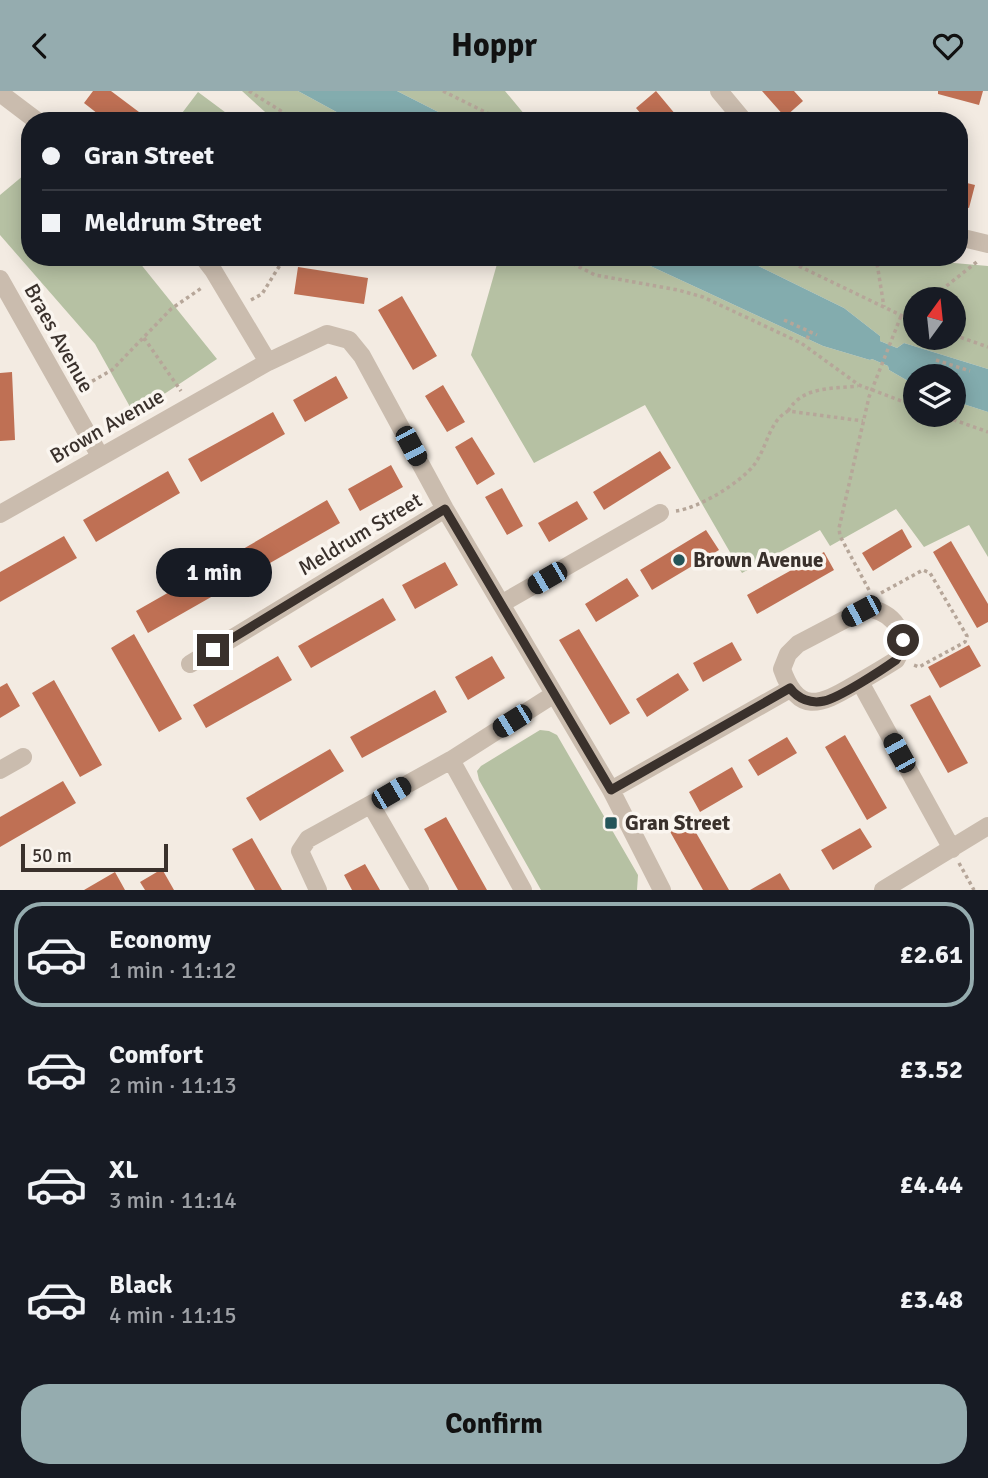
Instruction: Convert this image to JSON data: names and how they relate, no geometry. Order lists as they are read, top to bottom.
{
  "streets": {
    "street": ["Braes Avenue", "Brown Avenue", "Meldrum Street"]
  },
  "crossings": [
    ["Braes Avenue", "Brown Avenue"],
    ["Brown Avenue", "Meldrum Street"]
  ],
  "places": {
    "other": ["Brown Avenue"],
    "transit": ["Gran Street"]
  },
  "scale_bar": "50 m",
  "north": "top",
  "page": {
    "header": "Hoppr",
    "banner": ["Gran Street", "Meldrum Street"],
    "bubble": "1 min",
    "scale": "50 m",
    "list": [
      {
        "name": "Economy",
        "note": "1 min · 11:12",
        "value": "£2.61"
      },
      {
        "name": "Comfort",
        "note": "2 min · 11:13",
        "value": "£3.52"
      },
      {
        "name": "XL",
        "note": "3 min · 11:14",
        "value": "£4.44"
      },
      {
        "name": "Black",
        "note": "4 min · 11:15",
        "value": "£3.48"
      }
    ],
    "buttons": "Confirm"
  }
}
